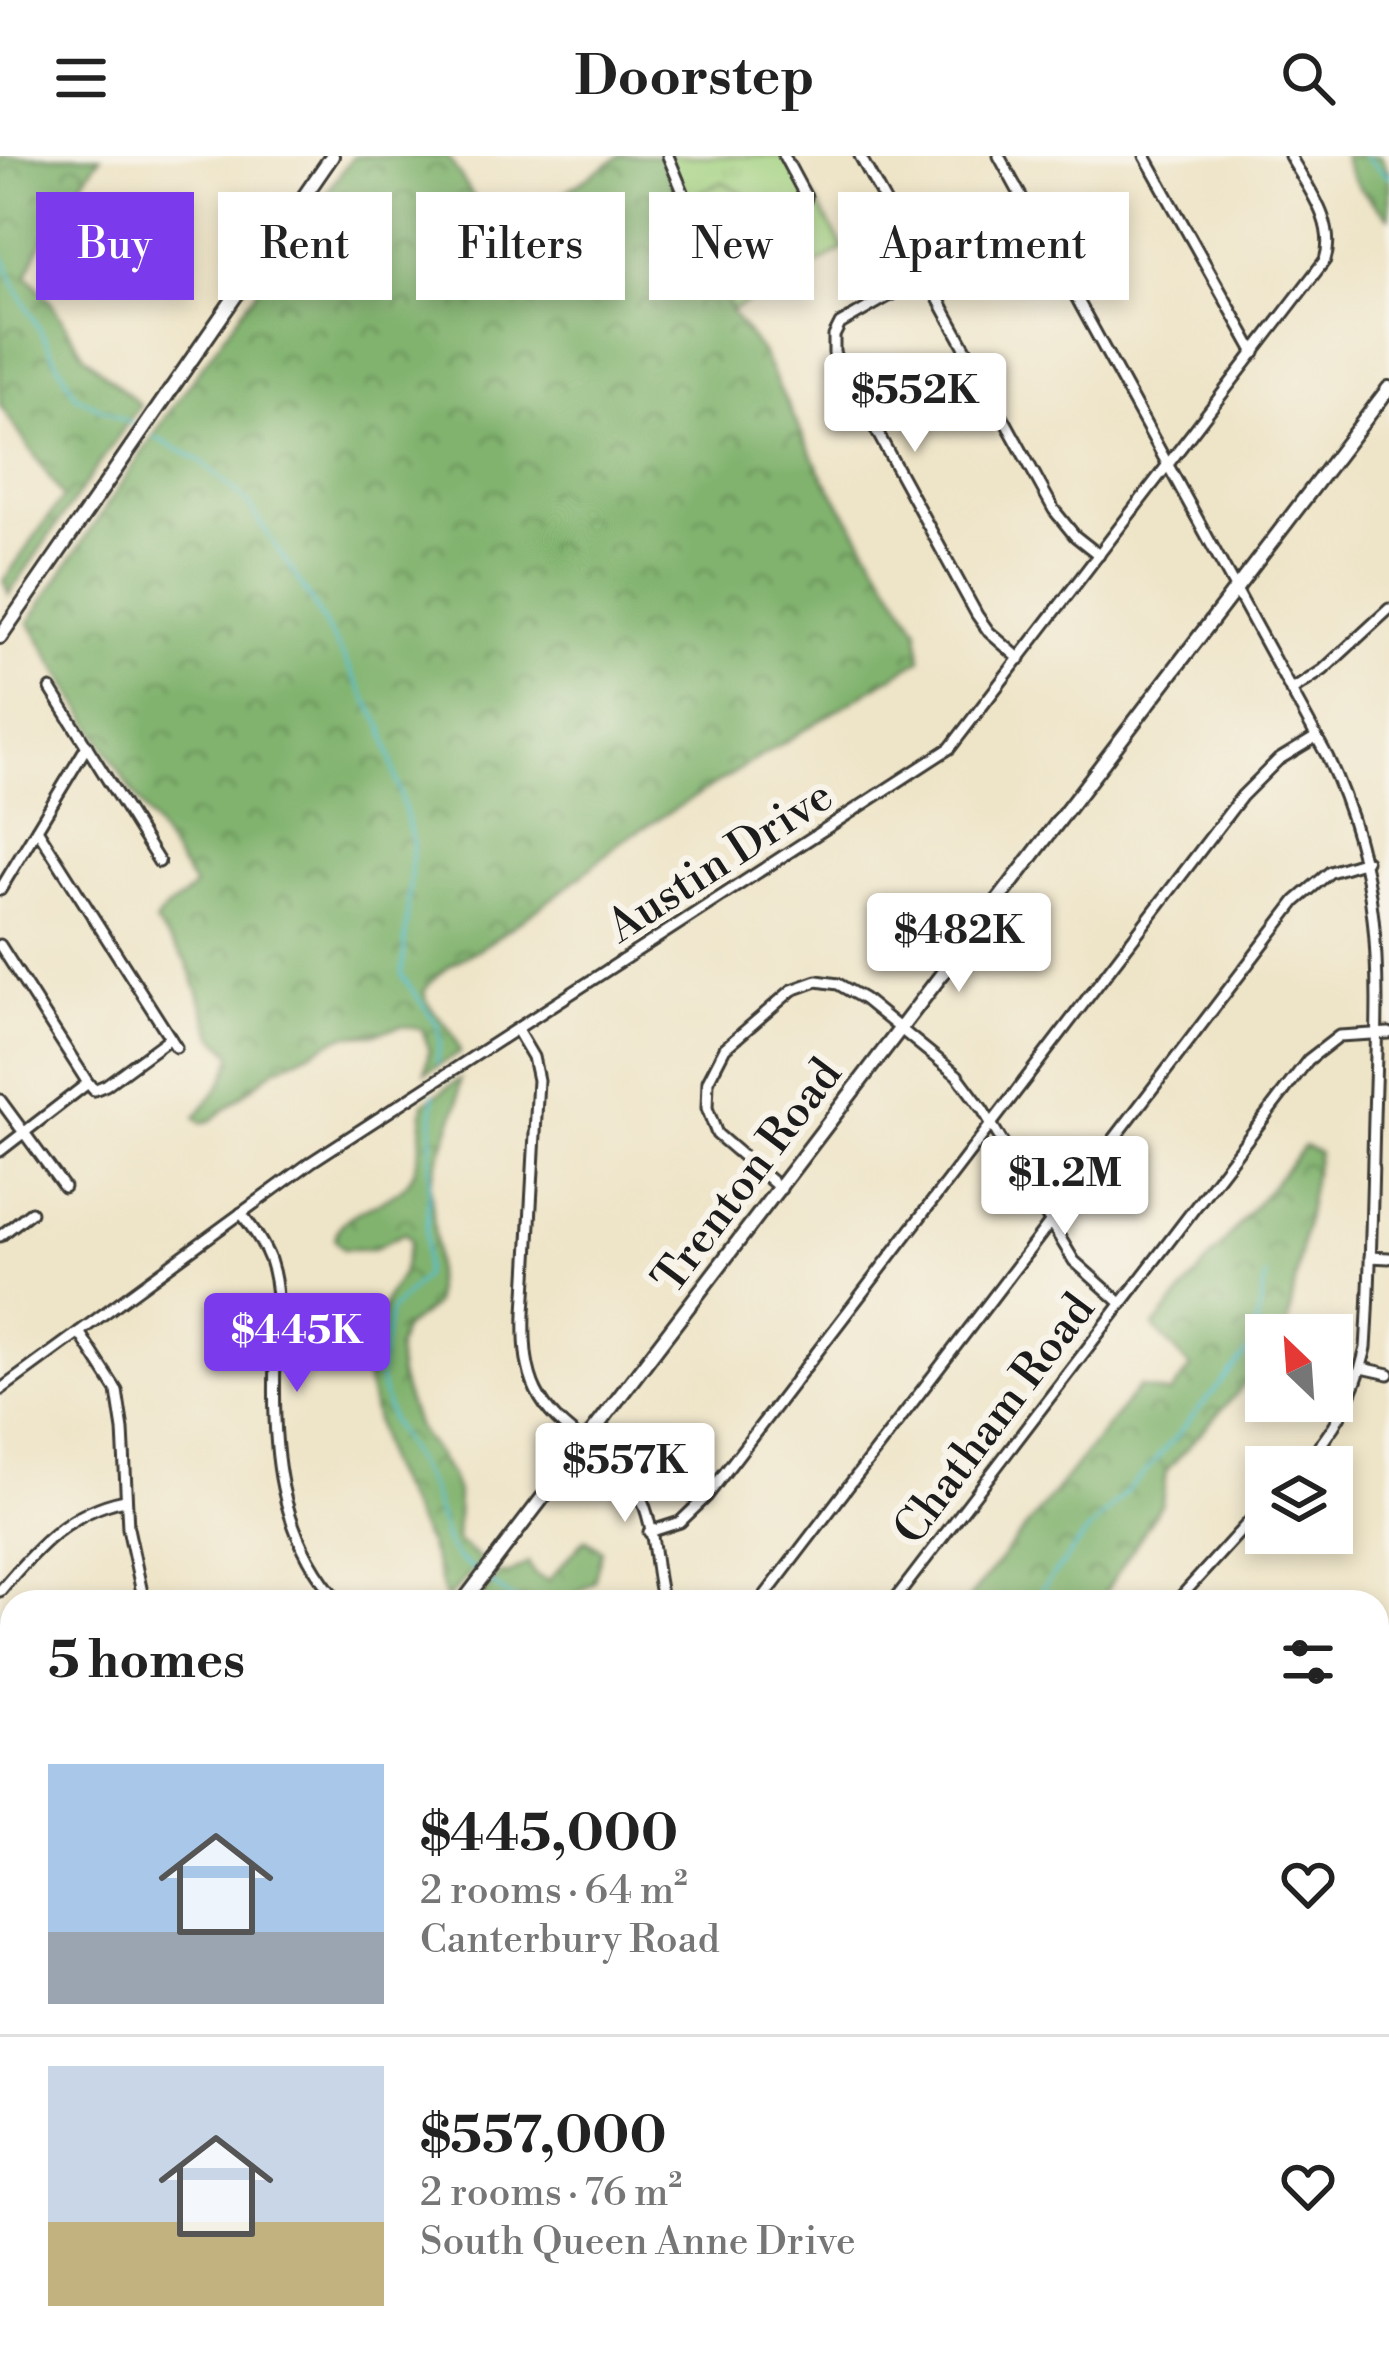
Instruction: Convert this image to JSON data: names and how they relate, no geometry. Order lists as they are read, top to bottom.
{
  "streets": {
    "main road": ["Trenton Road"],
    "street": ["Austin Drive", "Chatham Road"]
  },
  "north": "top left",
  "page": {
    "header": "Doorstep",
    "chip": [
      "Buy",
      "Rent",
      "Filters",
      "New",
      "Apartment"
    ],
    "price": [
      "$552K",
      "$482K",
      "$1.2M",
      "$445K",
      "$557K"
    ],
    "heading": "5 homes",
    "list": [
      {
        "name": "$445,000",
        "note": "2 rooms · 64 m² · Canterbury Road"
      },
      {
        "name": "$557,000",
        "note": "2 rooms · 76 m² · South Queen Anne Drive"
      }
    ]
  }
}
